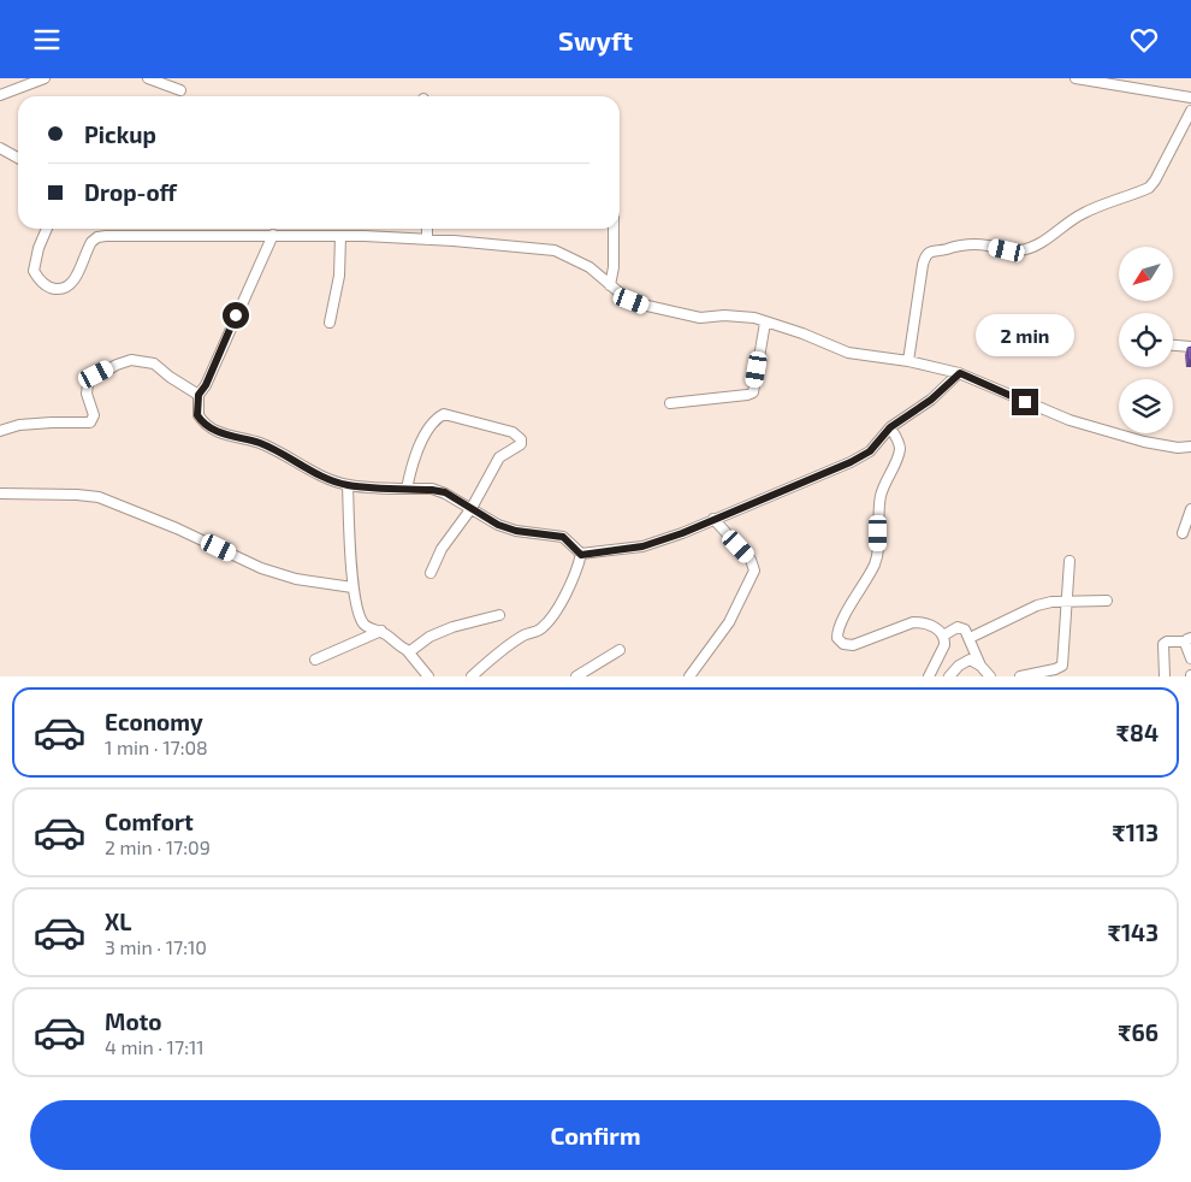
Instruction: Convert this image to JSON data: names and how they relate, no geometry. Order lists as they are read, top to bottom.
{
  "north": "bottom left",
  "page": {
    "header": "Swyft",
    "banner": ["Pickup", "Drop-off"],
    "bubble": "2 min",
    "list": [
      {
        "name": "Economy",
        "note": "1 min · 17:08",
        "value": "₹84"
      },
      {
        "name": "Comfort",
        "note": "2 min · 17:09",
        "value": "₹113"
      },
      {
        "name": "XL",
        "note": "3 min · 17:10",
        "value": "₹143"
      },
      {
        "name": "Moto",
        "note": "4 min · 17:11",
        "value": "₹66"
      }
    ],
    "buttons": "Confirm"
  }
}
